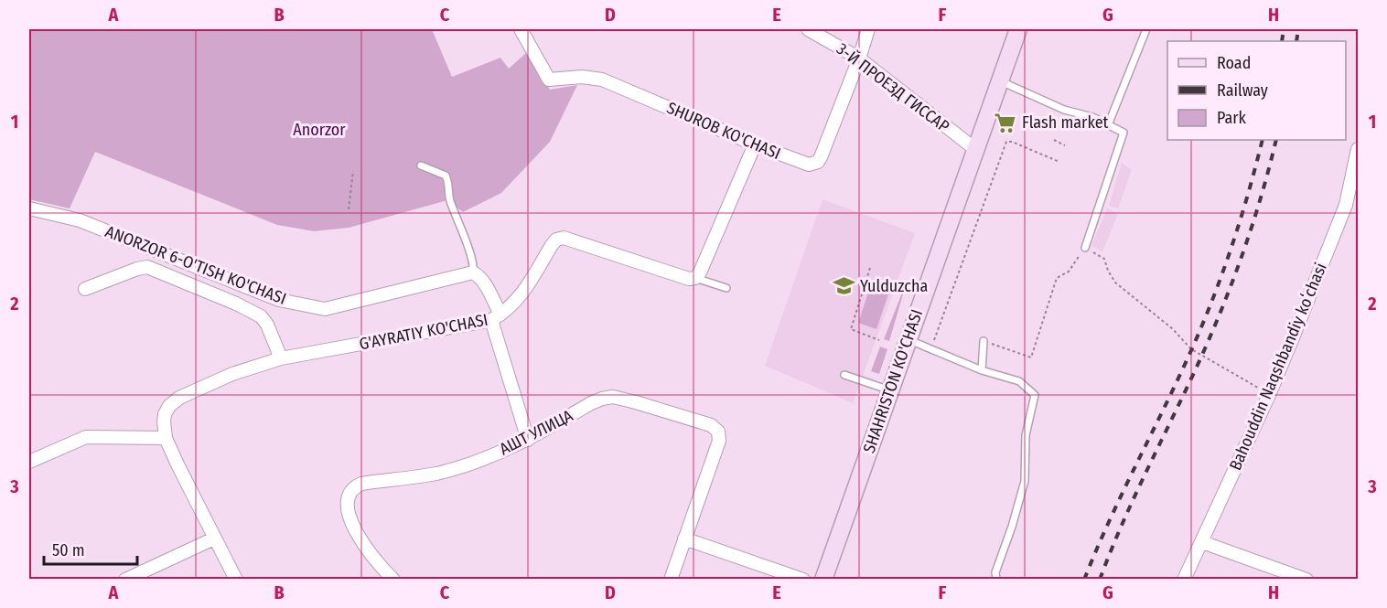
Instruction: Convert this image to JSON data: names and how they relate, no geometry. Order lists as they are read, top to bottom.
{
  "streets": {
    "main road": ["SHAHRISTON KO'CHASI"],
    "street": [
      "3-Й ПРОЕЗД ГИССАР",
      "SHUROB KO'CHASI",
      "ANORZOR 6-O'TISH KO'CHASI",
      "G'AYRATIY KO'CHASI",
      "Bahouddin Naqshbandiy koʻchasi",
      "АШТ УЛИЦА"
    ]
  },
  "crossings": [
    ["3-Й ПРОЕЗД ГИССАР", "SHUROB KO'CHASI"],
    ["3-Й ПРОЕЗД ГИССАР", "SHAHRISTON KO'CHASI"]
  ],
  "parks": ["Anorzor"],
  "places": {
    "supermarket": ["Flash market"],
    "school or university": ["Yulduzcha"]
  },
  "legend": ["Road", "Railway", "Park"],
  "scale_bar": "50 m",
  "grid": {
    "columns": [
      "A",
      "B",
      "C",
      "D",
      "E",
      "F",
      "G",
      "H"
    ],
    "rows": ["1", "2", "3"]
  }
}
